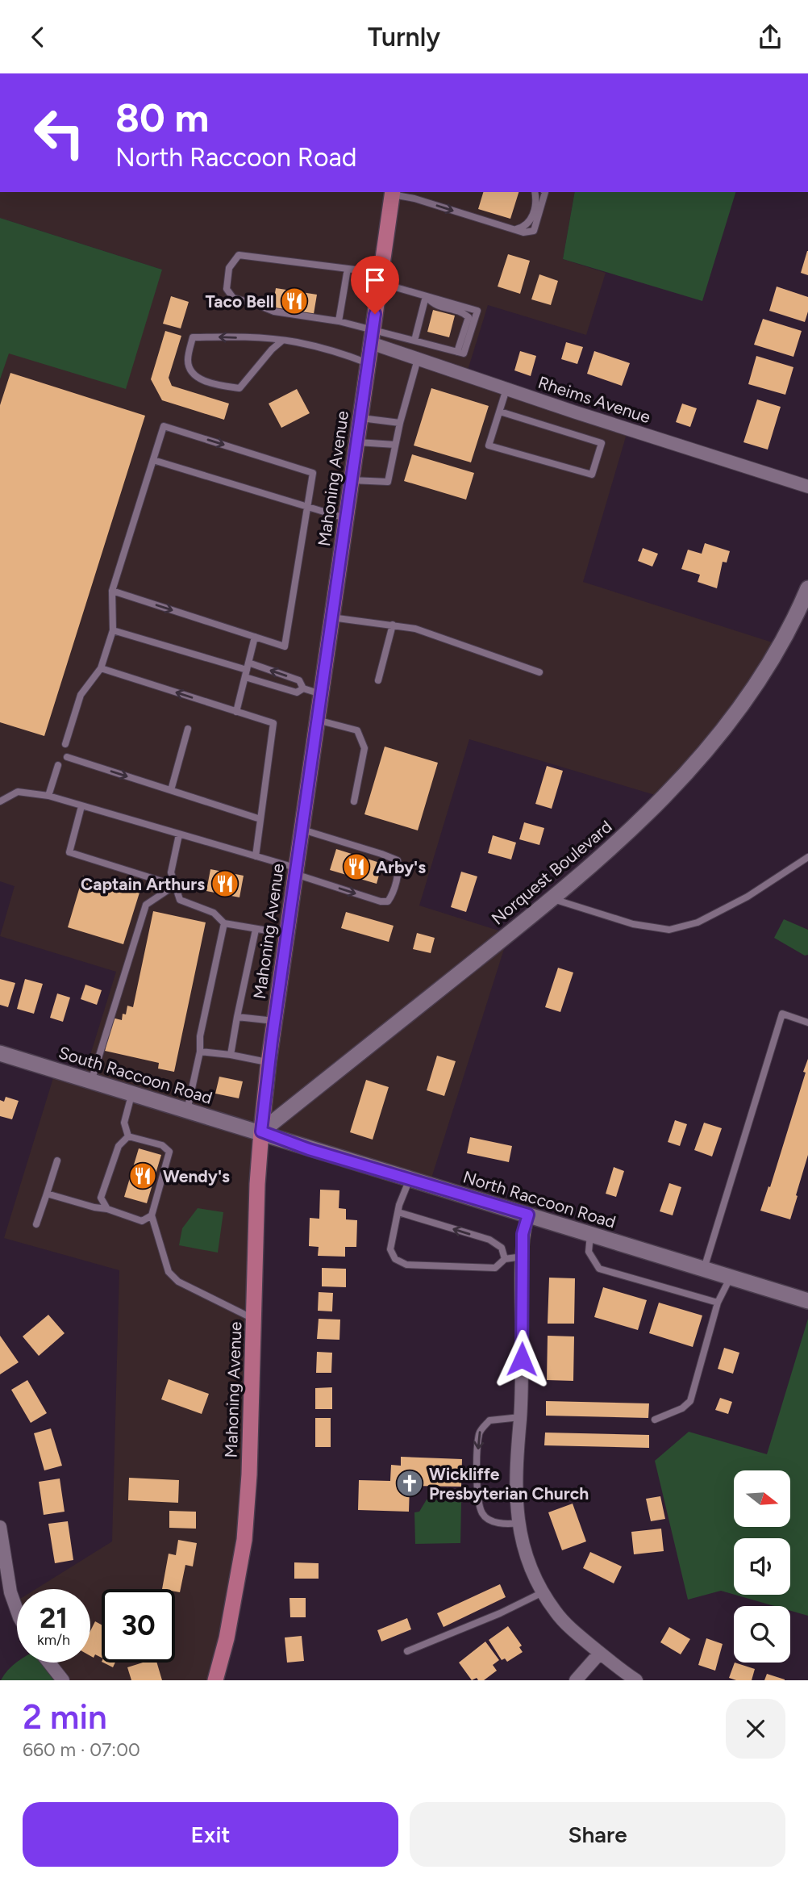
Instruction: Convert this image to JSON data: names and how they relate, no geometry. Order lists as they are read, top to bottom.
{
  "streets": {
    "main road": ["Mahoning Avenue"],
    "street": [
      "Rheims Avenue",
      "Norquest Boulevard",
      "South Raccoon Road",
      "North Raccoon Road"
    ]
  },
  "crossings": [
    ["Rheims Avenue", "Mahoning Avenue"],
    ["Mahoning Avenue", "Norquest Boulevard"],
    ["Mahoning Avenue", "South Raccoon Road"],
    ["Mahoning Avenue", "North Raccoon Road"],
    ["Norquest Boulevard", "South Raccoon Road"],
    ["Norquest Boulevard", "North Raccoon Road"],
    ["South Raccoon Road", "North Raccoon Road"]
  ],
  "places": {
    "restaurant": [
      "Taco Bell",
      "Arby's",
      "Captain Arthurs",
      "Wendy's"
    ],
    "church": ["Wickliffe Presbyterian Church"]
  },
  "north": "right",
  "page": {
    "header": "Turnly",
    "turn": ["80 m", "North Raccoon Road"],
    "speed": "21 km/h",
    "limit": "30",
    "heading": ["2 min", "660 m · 07:00"],
    "buttons": ["Exit", "Share"]
  }
}
